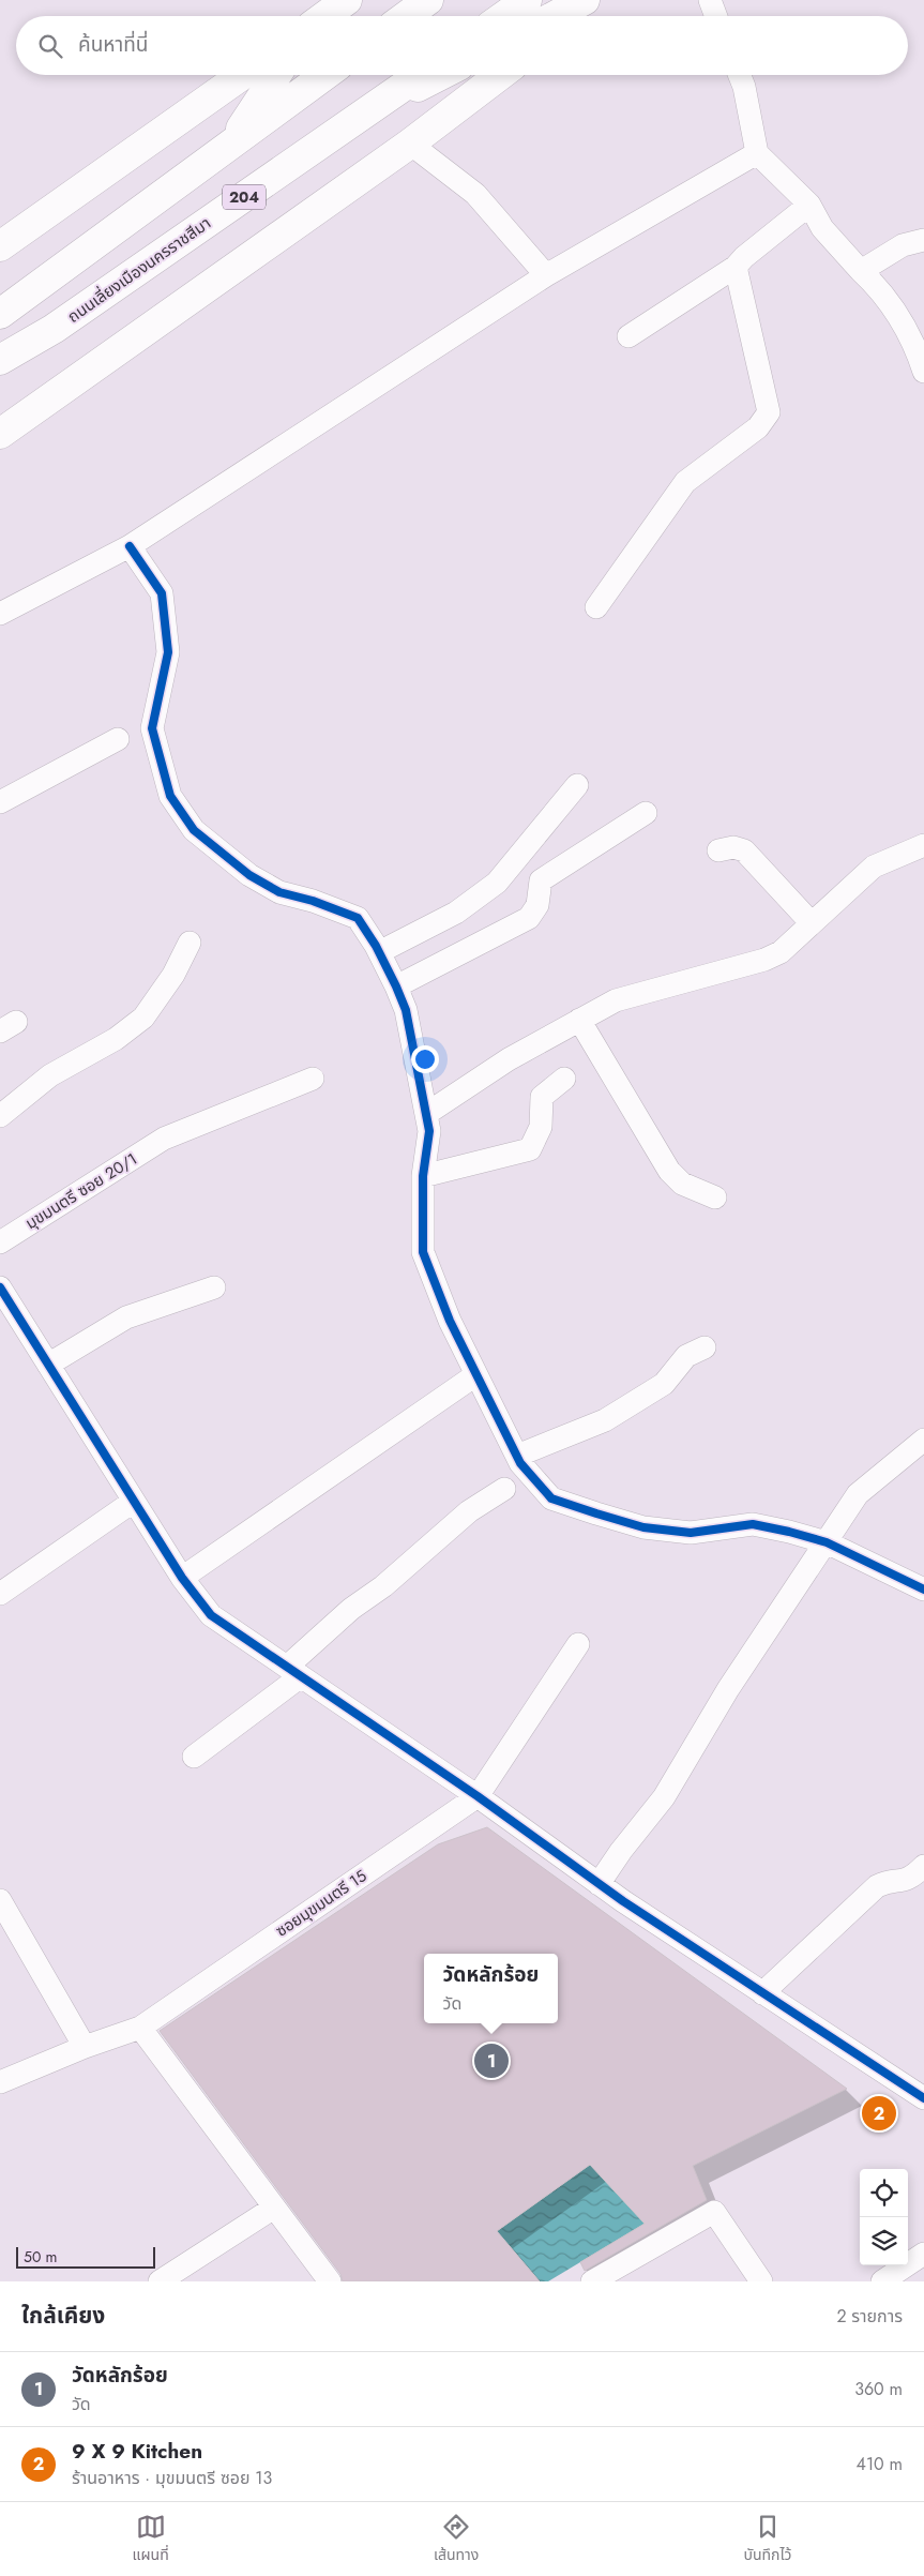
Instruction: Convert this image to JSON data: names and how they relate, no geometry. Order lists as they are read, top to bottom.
{
  "streets": {
    "main road": ["204", "ถนนเลี่ยงเมืองนครราชสีมา"],
    "street": ["มุขมนตรี ซอย 20/1", "ซอยมุขมนตรี 15"]
  },
  "scale_bar": "50 m",
  "page": {
    "search": "ค้นหาที่นี่",
    "popup": ["วัดหลักร้อย", "วัด"],
    "pins": ["1", "2"],
    "scale": "50 m",
    "heading": ["ใกล้เคียง", "2 รายการ"],
    "list": [
      {
        "mark": "1",
        "name": "วัดหลักร้อย",
        "note": "วัด",
        "value": "360 m"
      },
      {
        "mark": "2",
        "name": "9 X 9 Kitchen",
        "note": "ร้านอาหาร · มุขมนตรี ซอย 13",
        "value": "410 m"
      }
    ],
    "nav": ["แผนที่", "เส้นทาง", "บันทึกไว้"]
  }
}
